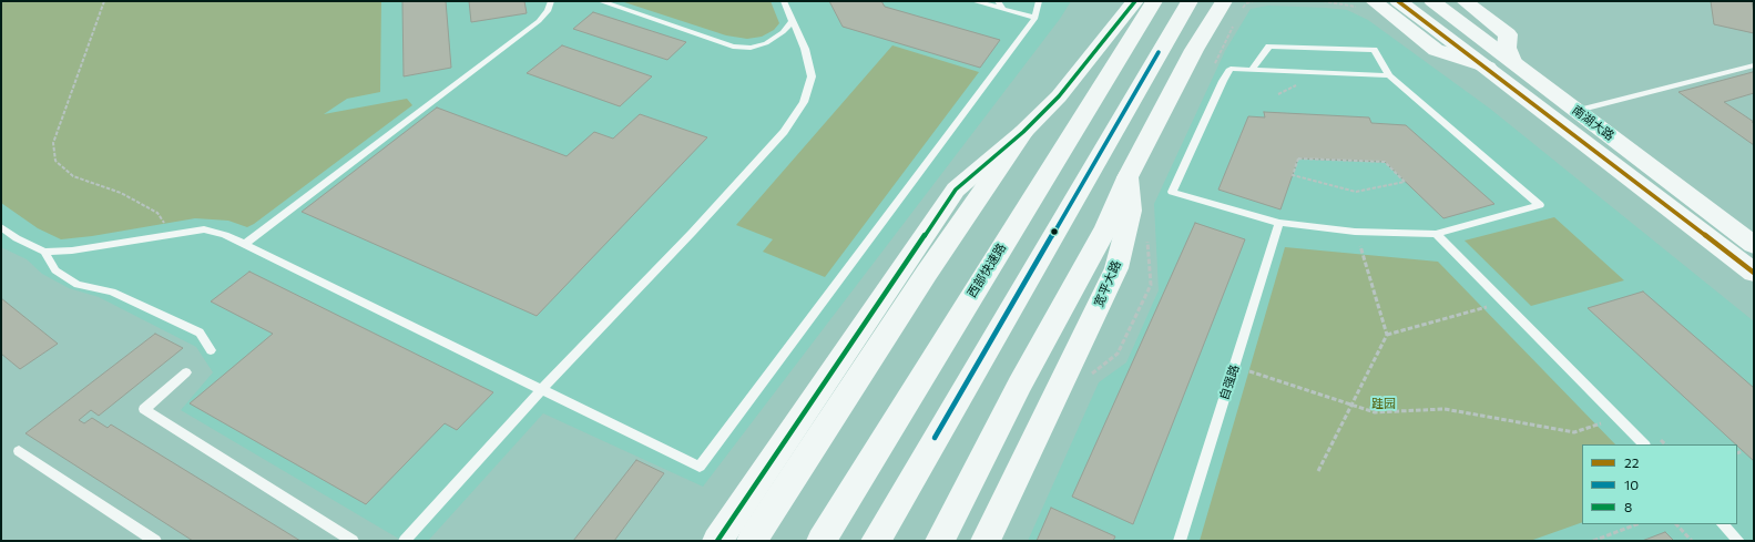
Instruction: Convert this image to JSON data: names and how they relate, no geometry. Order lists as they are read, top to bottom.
{
  "streets": {
    "main road": ["南湖大路", "西部快速路", "宽平大路"],
    "lane": ["自强路"]
  },
  "parks": ["跬园"],
  "lines": ["transit line 22", "transit line 8", "transit line 10"],
  "legend": ["22", "10", "8"]
}
